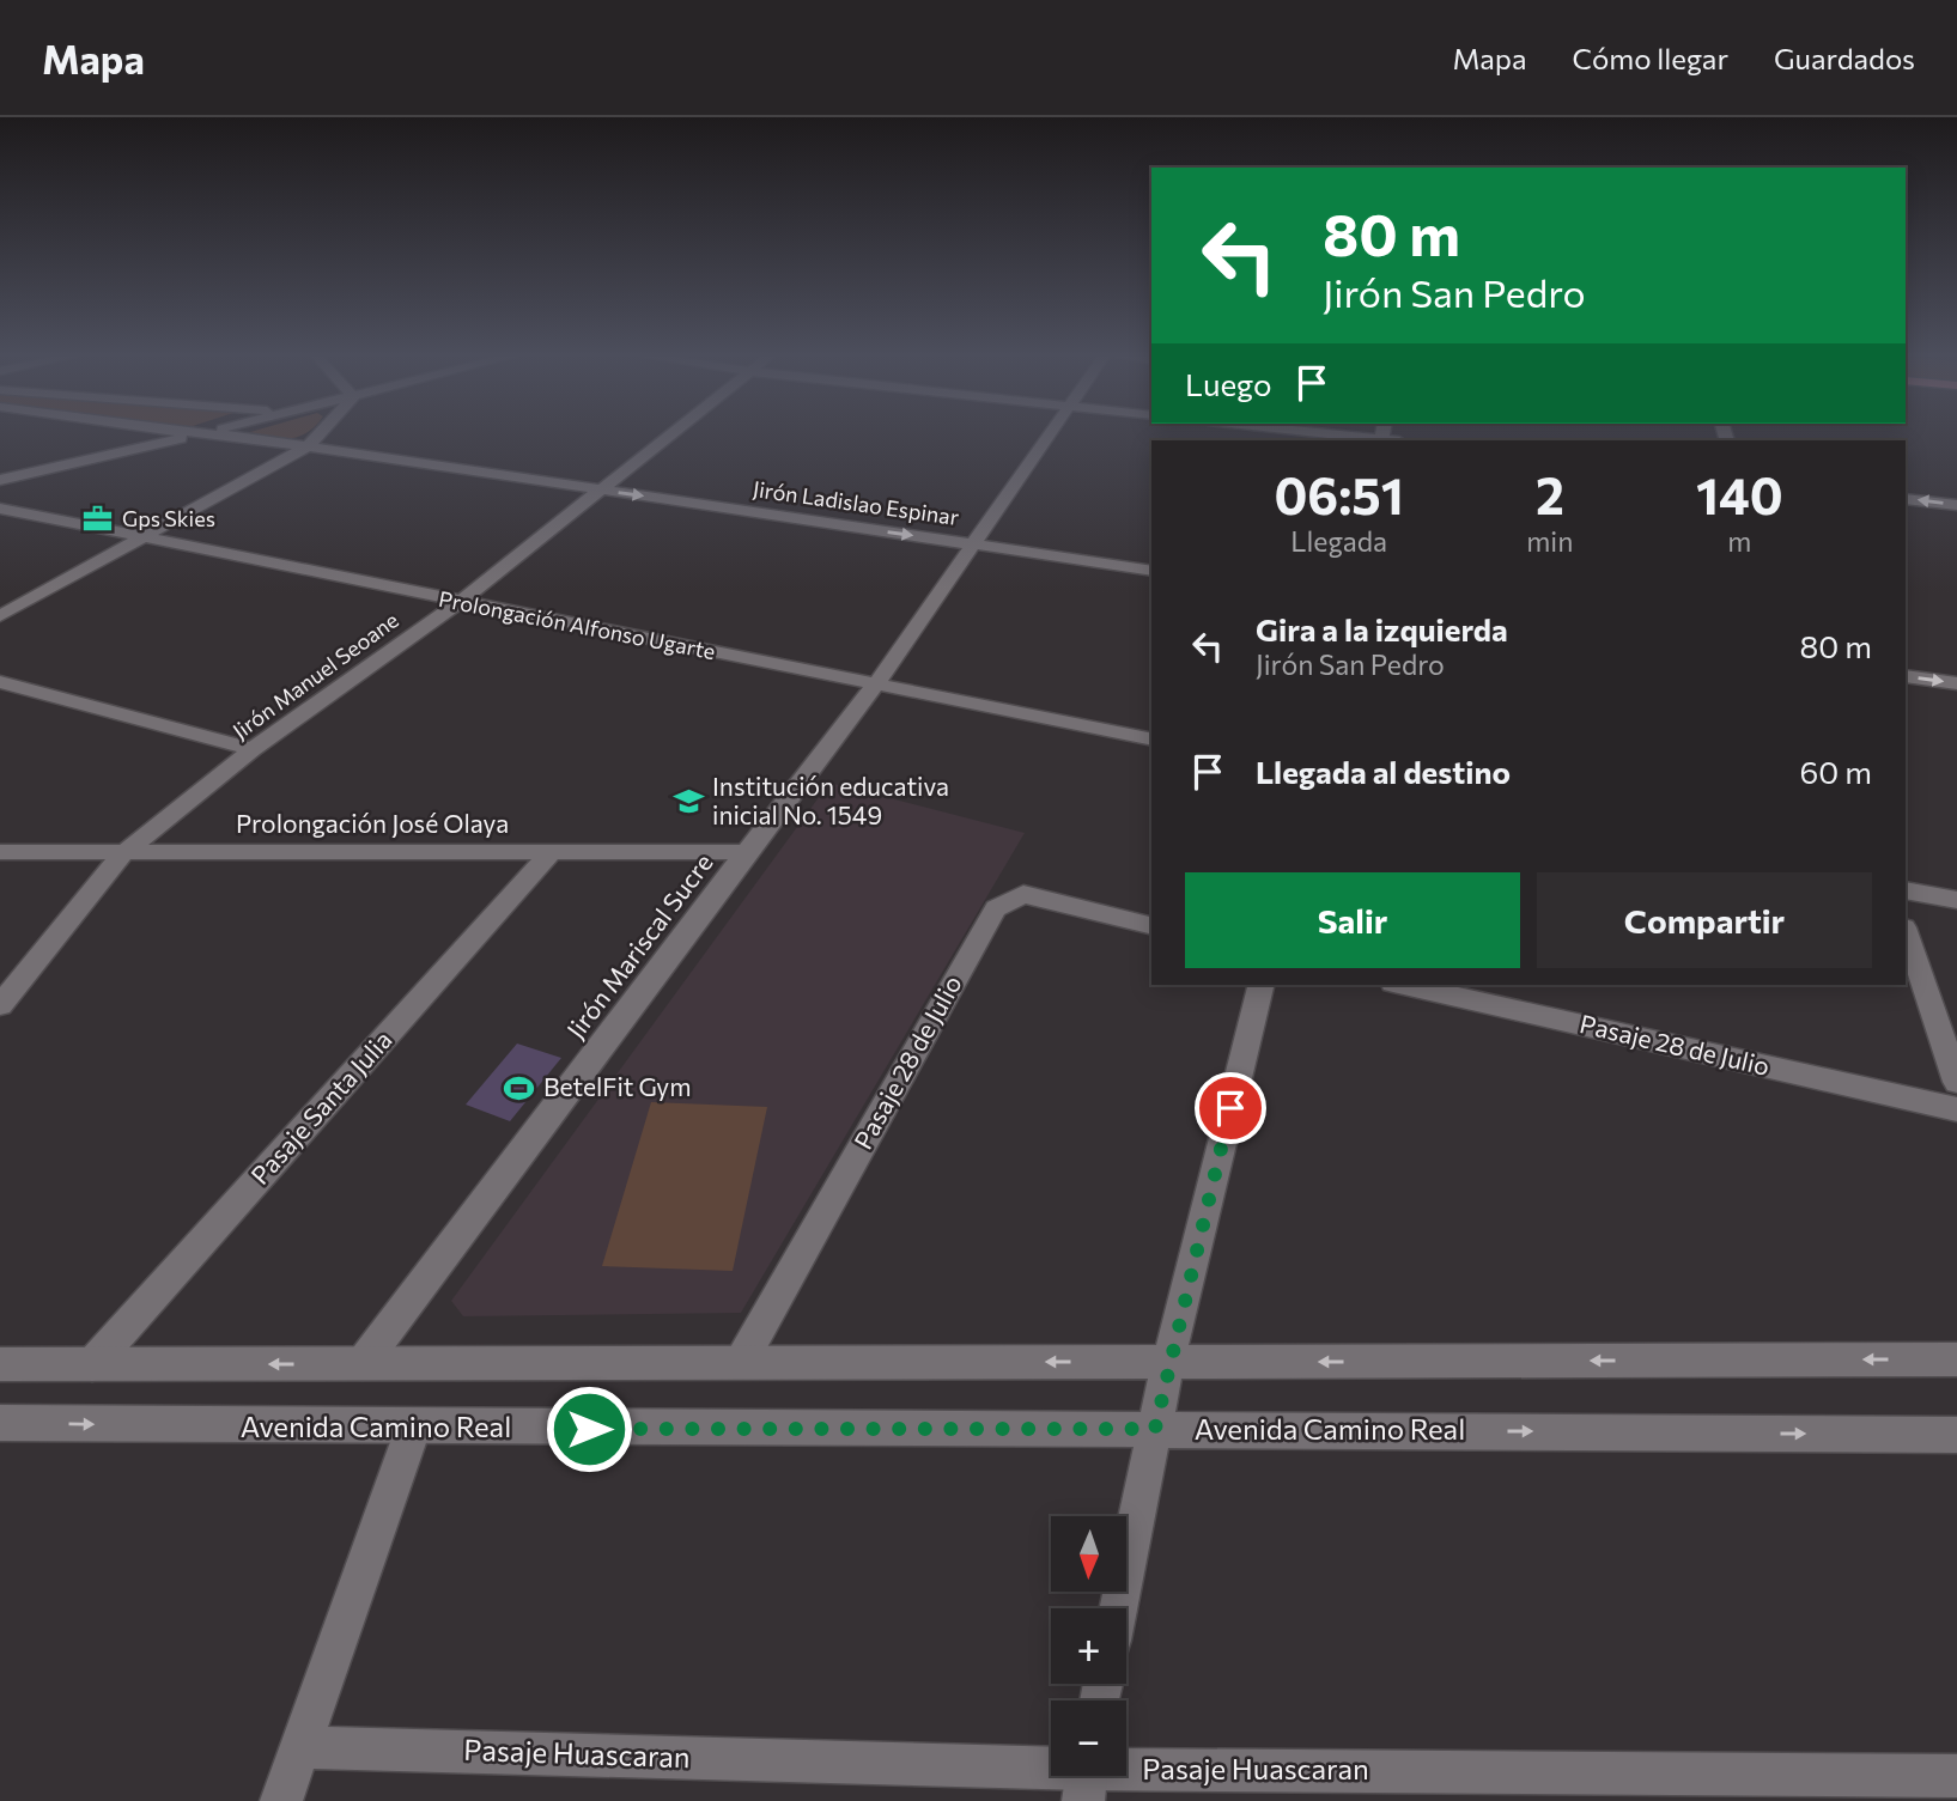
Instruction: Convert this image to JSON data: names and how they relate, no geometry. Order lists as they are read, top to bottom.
{
  "streets": {
    "street": [
      "Jirón Ladislao Espinar",
      "Prolongación Alfonso Ugarte",
      "Jirón Manuel Seoane",
      "Prolongación José Olaya",
      "Jirón Mariscal Sucre",
      "Pasaje 28 de Julio",
      "Pasaje Santa Julia",
      "Avenida Camino Real",
      "Pasaje Huascaran"
    ]
  },
  "crossings": [
    ["Jirón Ladislao Espinar", "Jirón Manuel Seoane"],
    ["Jirón Ladislao Espinar", "Jirón Mariscal Sucre"],
    ["Prolongación Alfonso Ugarte", "Jirón Manuel Seoane"],
    ["Prolongación Alfonso Ugarte", "Jirón Mariscal Sucre"],
    ["Jirón Manuel Seoane", "Prolongación José Olaya"],
    ["Prolongación José Olaya", "Jirón Mariscal Sucre"],
    ["Prolongación José Olaya", "Pasaje Santa Julia"]
  ],
  "one_way": ["Jirón Ladislao Espinar"],
  "places": {
    "office": ["Gps Skies"],
    "school or university": ["Institución educativa inicial No. 1549"],
    "sports": ["BetelFit Gym"]
  },
  "north": "bottom",
  "page": {
    "header": "Mapa",
    "nav": ["Mapa", "Cómo llegar", "Guardados"],
    "turn": ["80 m", "Jirón San Pedro"],
    "then": "Luego",
    "eta": [
      "06:51",
      "Llegada",
      "2",
      "min",
      "140",
      "m"
    ],
    "list": [
      {
        "name": "Gira a la izquierda",
        "note": "Jirón San Pedro",
        "value": "80 m"
      },
      {
        "name": "Llegada al destino",
        "value": "60 m"
      }
    ],
    "buttons": ["Salir", "Compartir"],
    "map_buttons": ["+", "−"]
  }
}
